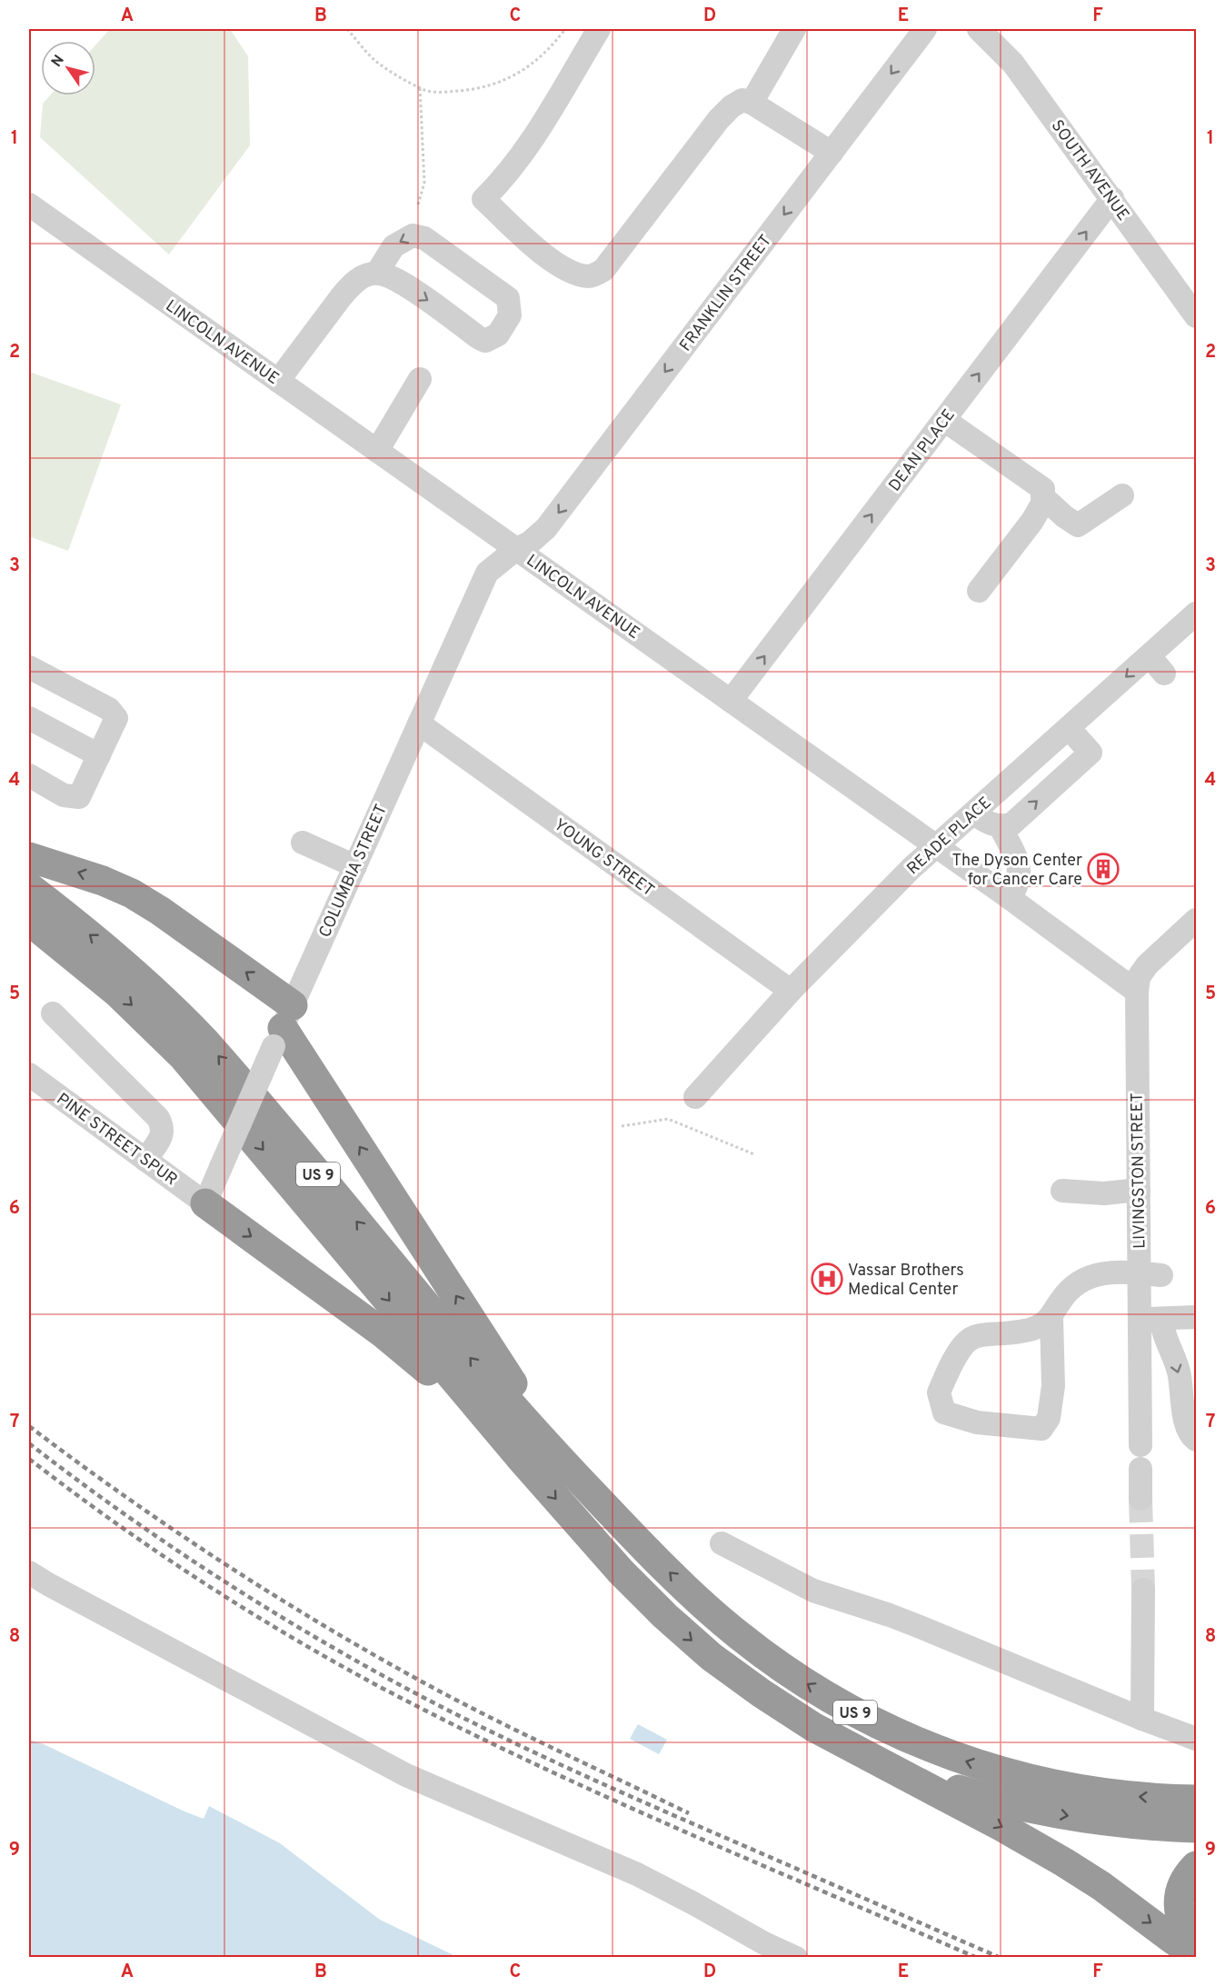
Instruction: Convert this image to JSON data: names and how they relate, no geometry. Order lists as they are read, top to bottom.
{
  "streets": {
    "highway": ["US 9"],
    "street": [
      "SOUTH AVENUE",
      "FRANKLIN STREET",
      "LINCOLN AVENUE",
      "DEAN PLACE",
      "READE PLACE",
      "YOUNG STREET",
      "COLUMBIA STREET",
      "PINE STREET SPUR",
      "LIVINGSTON STREET"
    ]
  },
  "crossings": [
    ["SOUTH AVENUE", "DEAN PLACE"],
    ["FRANKLIN STREET", "LINCOLN AVENUE"],
    ["FRANKLIN STREET", "COLUMBIA STREET"],
    ["LINCOLN AVENUE", "DEAN PLACE"],
    ["LINCOLN AVENUE", "READE PLACE"],
    ["LINCOLN AVENUE", "COLUMBIA STREET"],
    ["LINCOLN AVENUE", "LIVINGSTON STREET"],
    ["READE PLACE", "YOUNG STREET"],
    ["YOUNG STREET", "COLUMBIA STREET"],
    ["COLUMBIA STREET", "PINE STREET SPUR"]
  ],
  "one_way": ["FRANKLIN STREET", "DEAN PLACE"],
  "places": {
    "building": ["The Dyson Center for Cancer Care"],
    "hospital": ["Vassar Brothers Medical Center"]
  },
  "north": "top left",
  "grid": {
    "columns": [
      "A",
      "B",
      "C",
      "D",
      "E",
      "F"
    ],
    "rows": [
      "1",
      "2",
      "3",
      "4",
      "5",
      "6",
      "7",
      "8",
      "9"
    ]
  }
}
